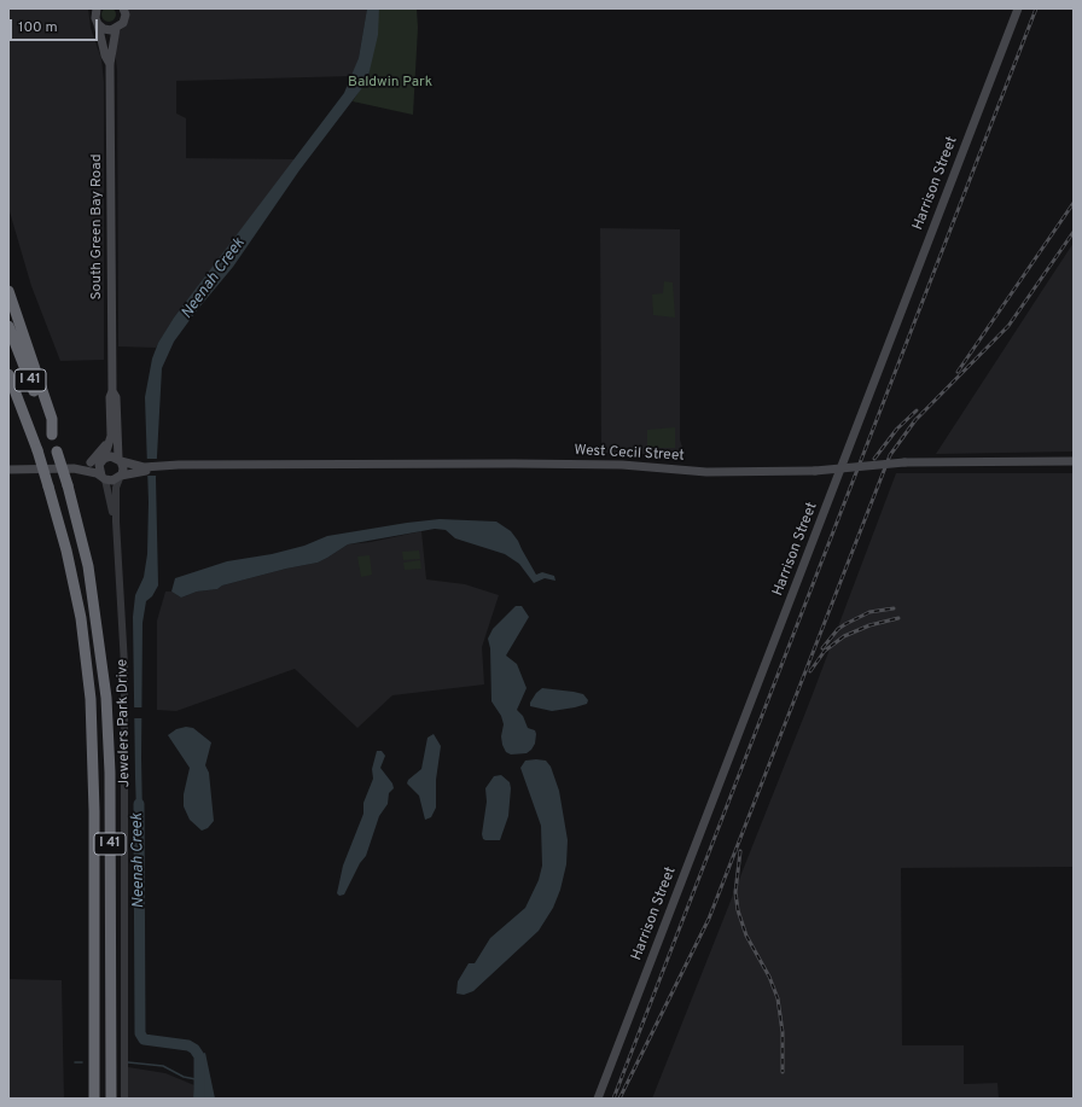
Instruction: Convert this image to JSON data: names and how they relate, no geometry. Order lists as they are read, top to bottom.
{
  "streets": {
    "highway": ["I 41"],
    "main road": ["Harrison Street", "South Green Bay Road", "West Cecil Street"],
    "street": ["Jewelers Park Drive"]
  },
  "crossings": [
    ["South Green Bay Road", "Jewelers Park Drive"]
  ],
  "water": ["Neenah Creek"],
  "parks": ["Baldwin Park"],
  "scale_bar": "100 m"
}
